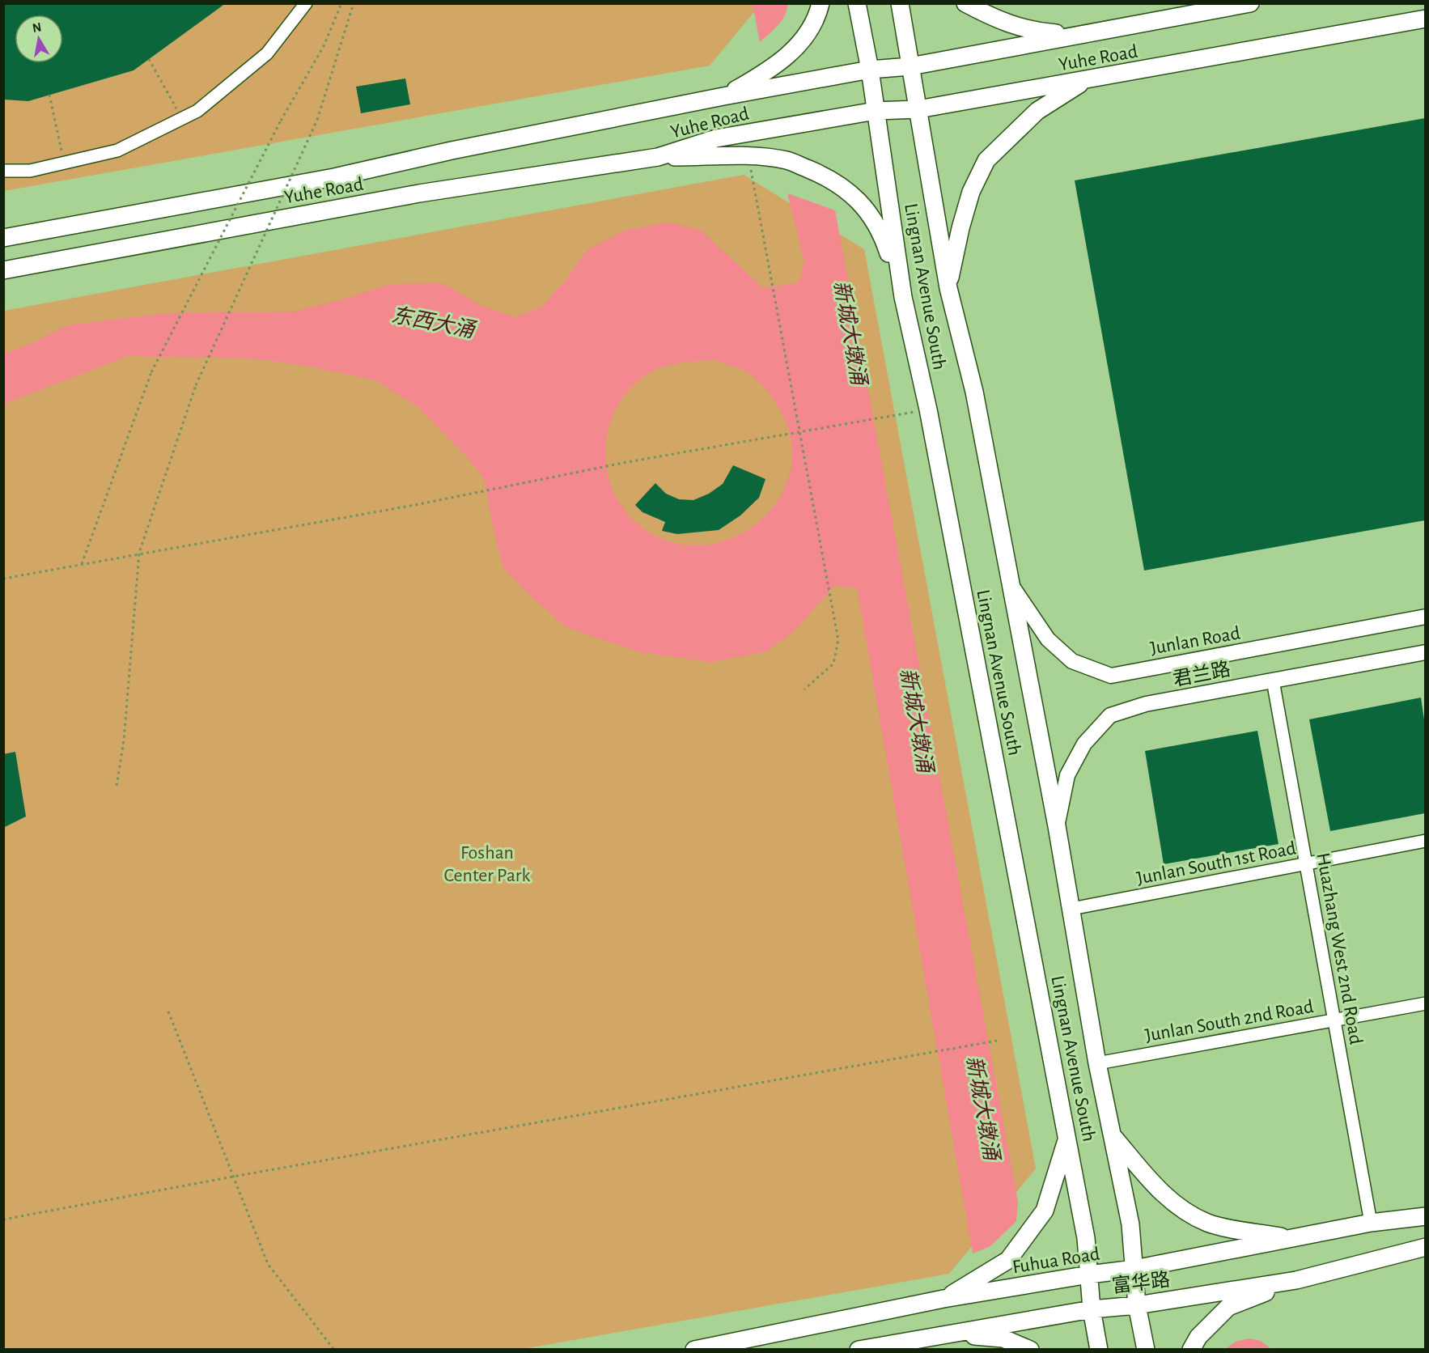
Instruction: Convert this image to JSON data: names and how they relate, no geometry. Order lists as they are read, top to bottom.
{
  "streets": {
    "main road": [
      "Yuhe Road",
      "Lingnan Avenue South",
      "Fuhua Road",
      "富华路"
    ],
    "street": [
      "Junlan Road",
      "君兰路",
      "Junlan South 1st Road",
      "Huazhang West 2nd Road",
      "Junlan South 2nd Road"
    ]
  },
  "crossings": [
    ["Yuhe Road", "Lingnan Avenue South"],
    ["Lingnan Avenue South", "Fuhua Road"],
    ["Lingnan Avenue South", "富华路"],
    ["君兰路", "Huazhang West 2nd Road"],
    ["Junlan South 1st Road", "Huazhang West 2nd Road"],
    ["Huazhang West 2nd Road", "Junlan South 2nd Road"],
    ["Huazhang West 2nd Road", "Fuhua Road"]
  ],
  "water": ["东西大涌", "新城大墩涌"],
  "parks": ["Foshan Center Park"],
  "north": "top"
}
